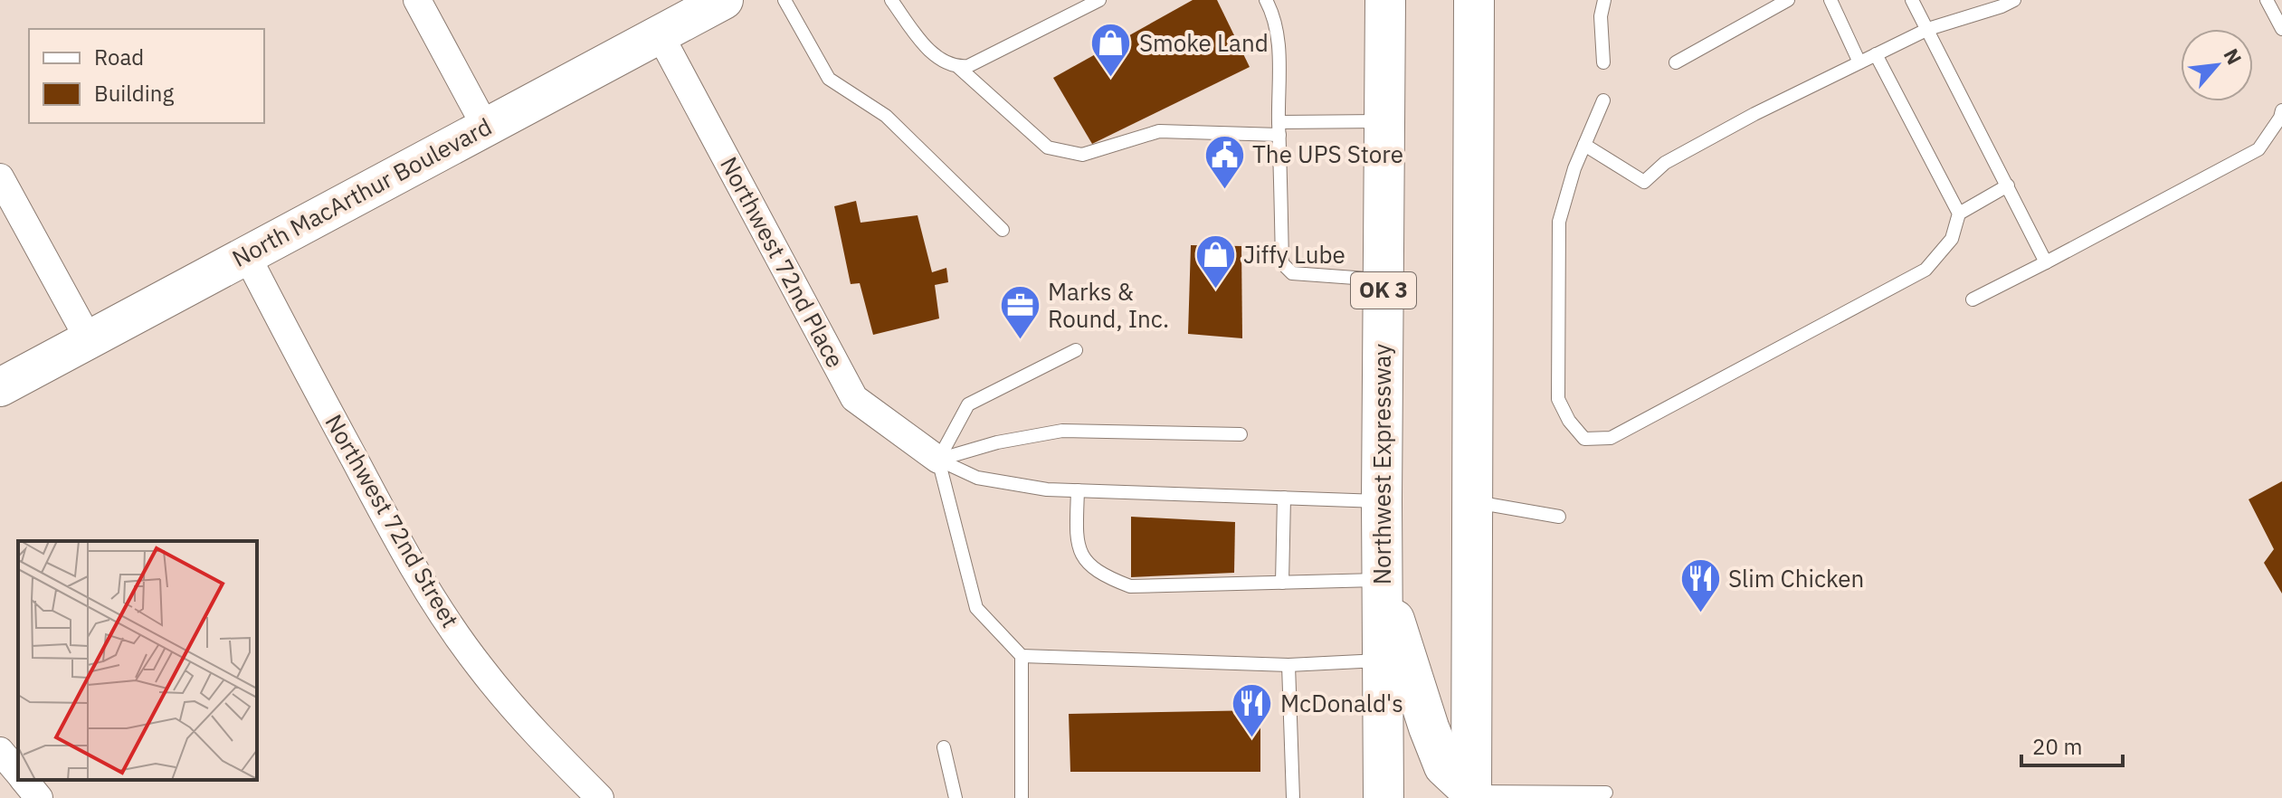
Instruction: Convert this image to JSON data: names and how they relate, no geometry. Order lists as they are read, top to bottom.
{
  "streets": {
    "highway": ["OK 3", "Northwest Expressway"],
    "main road": ["North MacArthur Boulevard"],
    "street": ["Northwest 72nd Place", "Northwest 72nd Street"]
  },
  "crossings": [
    ["North MacArthur Boulevard", "Northwest 72nd Place"],
    ["North MacArthur Boulevard", "Northwest 72nd Street"]
  ],
  "places": {
    "shop": ["Smoke Land", "Jiffy Lube"],
    "public building": ["The UPS Store"],
    "office": ["Marks & Round, Inc."],
    "restaurant": ["Slim Chicken", "McDonald's"]
  },
  "legend": ["Road", "Building"],
  "scale_bar": "20 m",
  "north": "top right"
}
